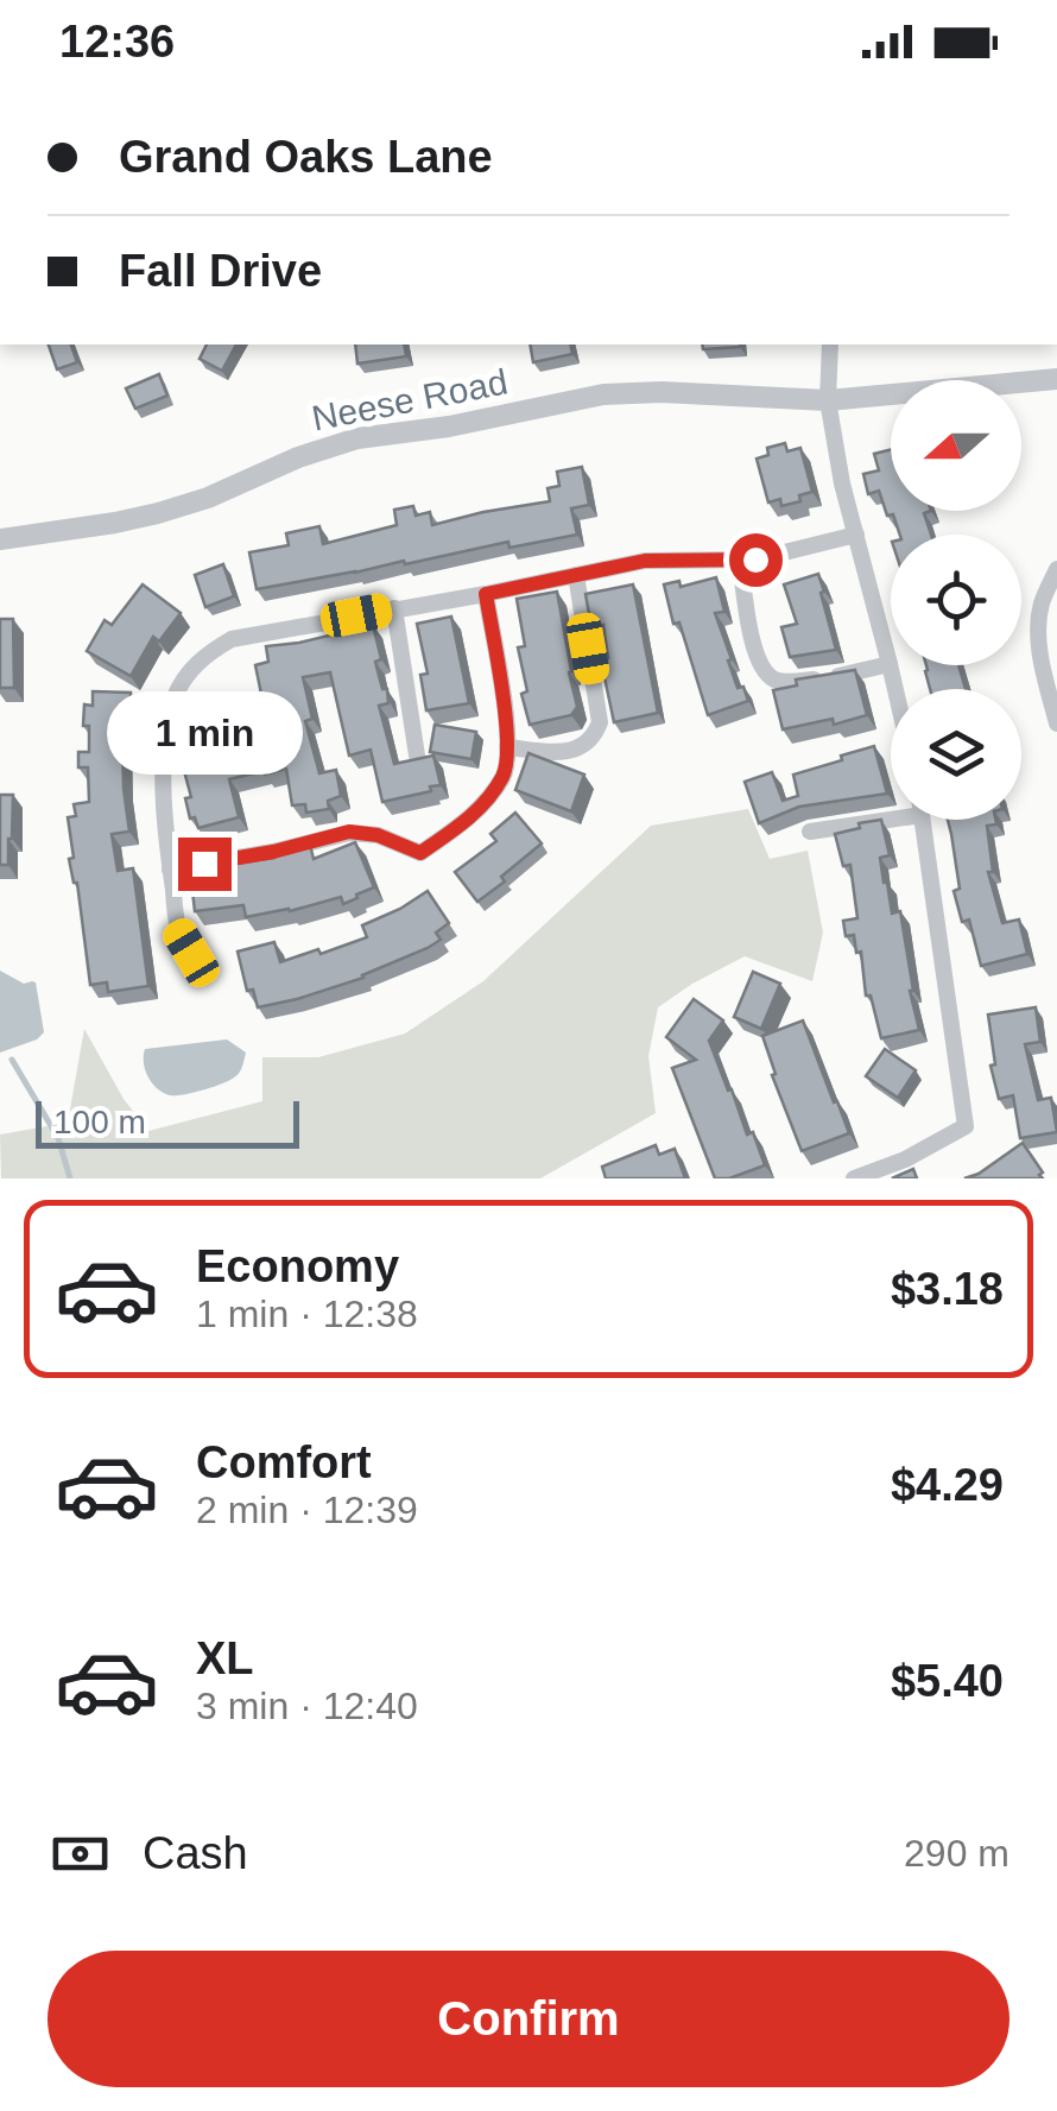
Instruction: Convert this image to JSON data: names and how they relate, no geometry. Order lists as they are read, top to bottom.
{
  "streets": {
    "street": ["Neese Road"]
  },
  "scale_bar": "100 m",
  "north": "left",
  "page": {
    "status": "12:36",
    "banner": ["Grand Oaks Lane", "Fall Drive"],
    "bubble": "1 min",
    "scale": "100 m",
    "list": [
      {
        "name": "Economy",
        "note": "1 min · 12:38",
        "value": "$3.18"
      },
      {
        "name": "Comfort",
        "note": "2 min · 12:39",
        "value": "$4.29"
      },
      {
        "name": "XL",
        "note": "3 min · 12:40",
        "value": "$5.40"
      }
    ],
    "pay": ["Cash", "290 m"],
    "buttons": "Confirm"
  }
}
